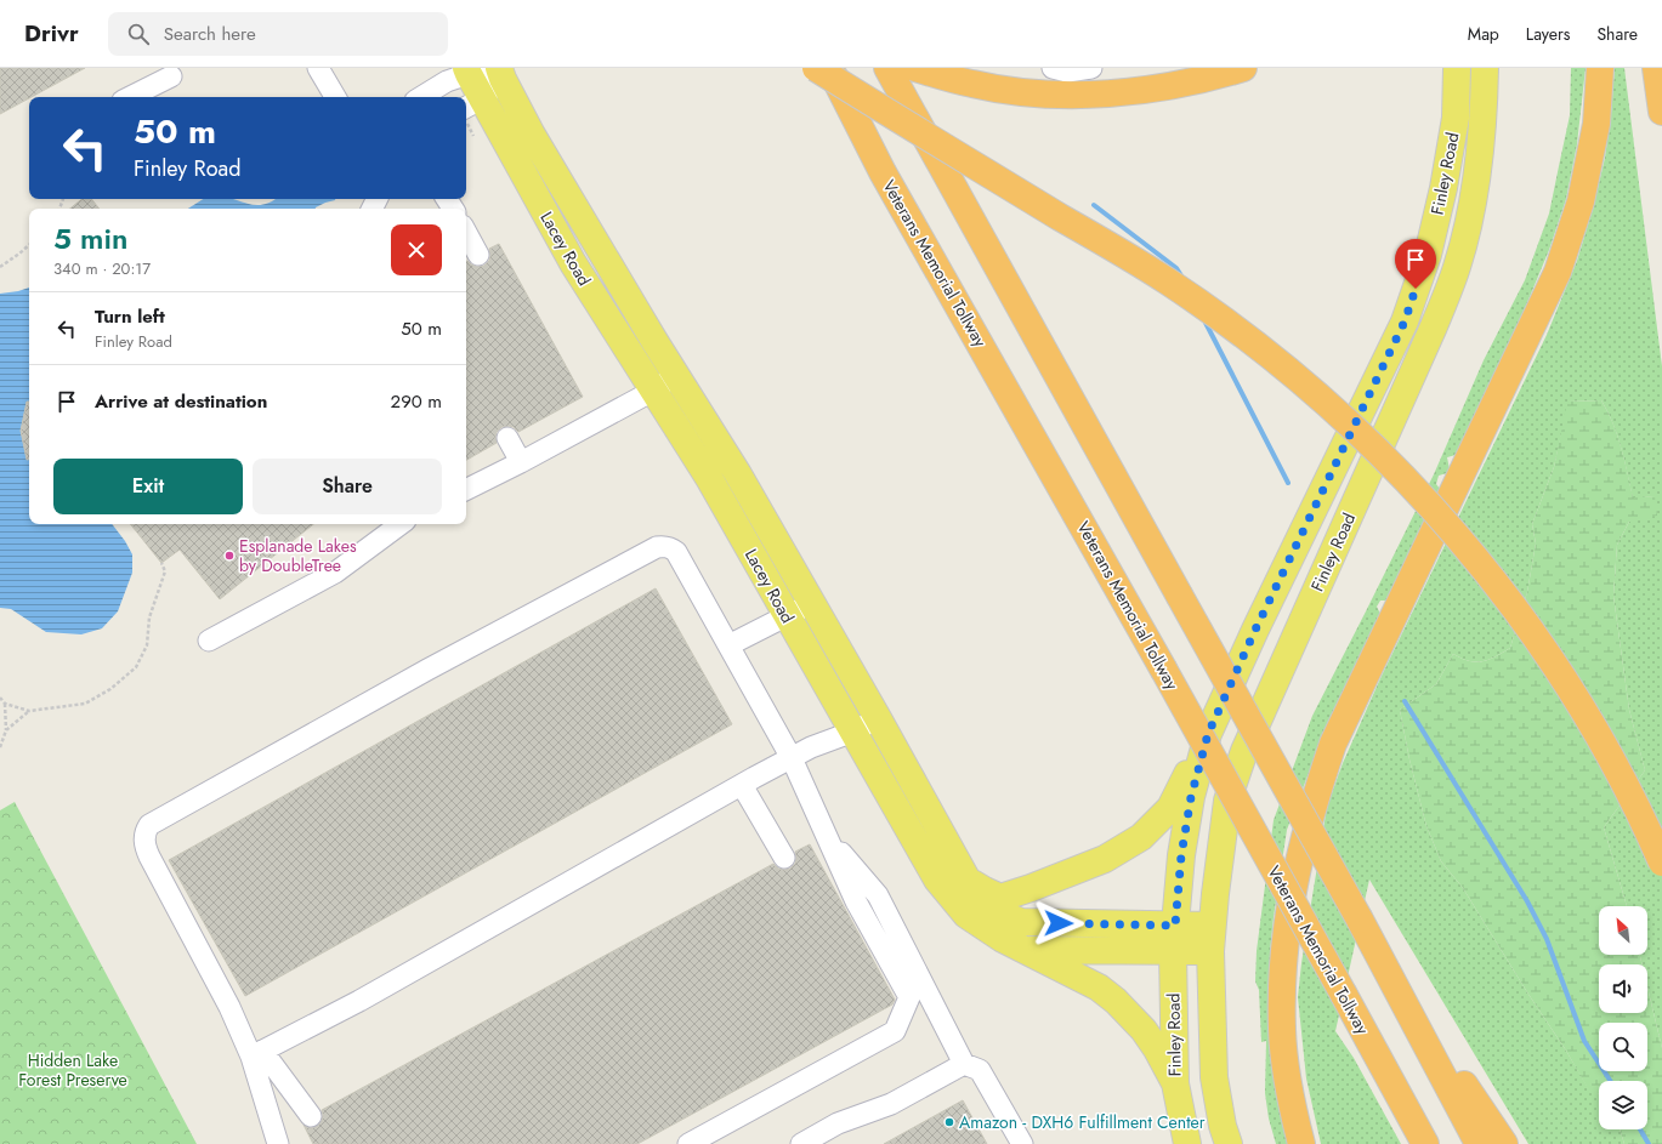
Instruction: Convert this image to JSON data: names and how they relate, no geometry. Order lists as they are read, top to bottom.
{
  "streets": {
    "highway": ["Veterans Memorial Tollway"],
    "main road": ["Finley Road", "Lacey Road"]
  },
  "crossings": [
    ["Finley Road", "Lacey Road"]
  ],
  "parks": ["Hidden Lake Forest Preserve"],
  "places": ["Esplanade Lakes by DoubleTree", "Amazon - DXH6 Fulfillment Center"],
  "north": "top left",
  "page": {
    "header": "Drivr",
    "search": "Search here",
    "nav": ["Map", "Layers", "Share"],
    "turn": ["50 m", "Finley Road"],
    "heading": ["5 min", "340 m · 20:17"],
    "list": [
      {
        "name": "Turn left",
        "note": "Finley Road",
        "value": "50 m"
      },
      {
        "name": "Arrive at destination",
        "value": "290 m"
      }
    ],
    "buttons": ["Exit", "Share"]
  }
}
